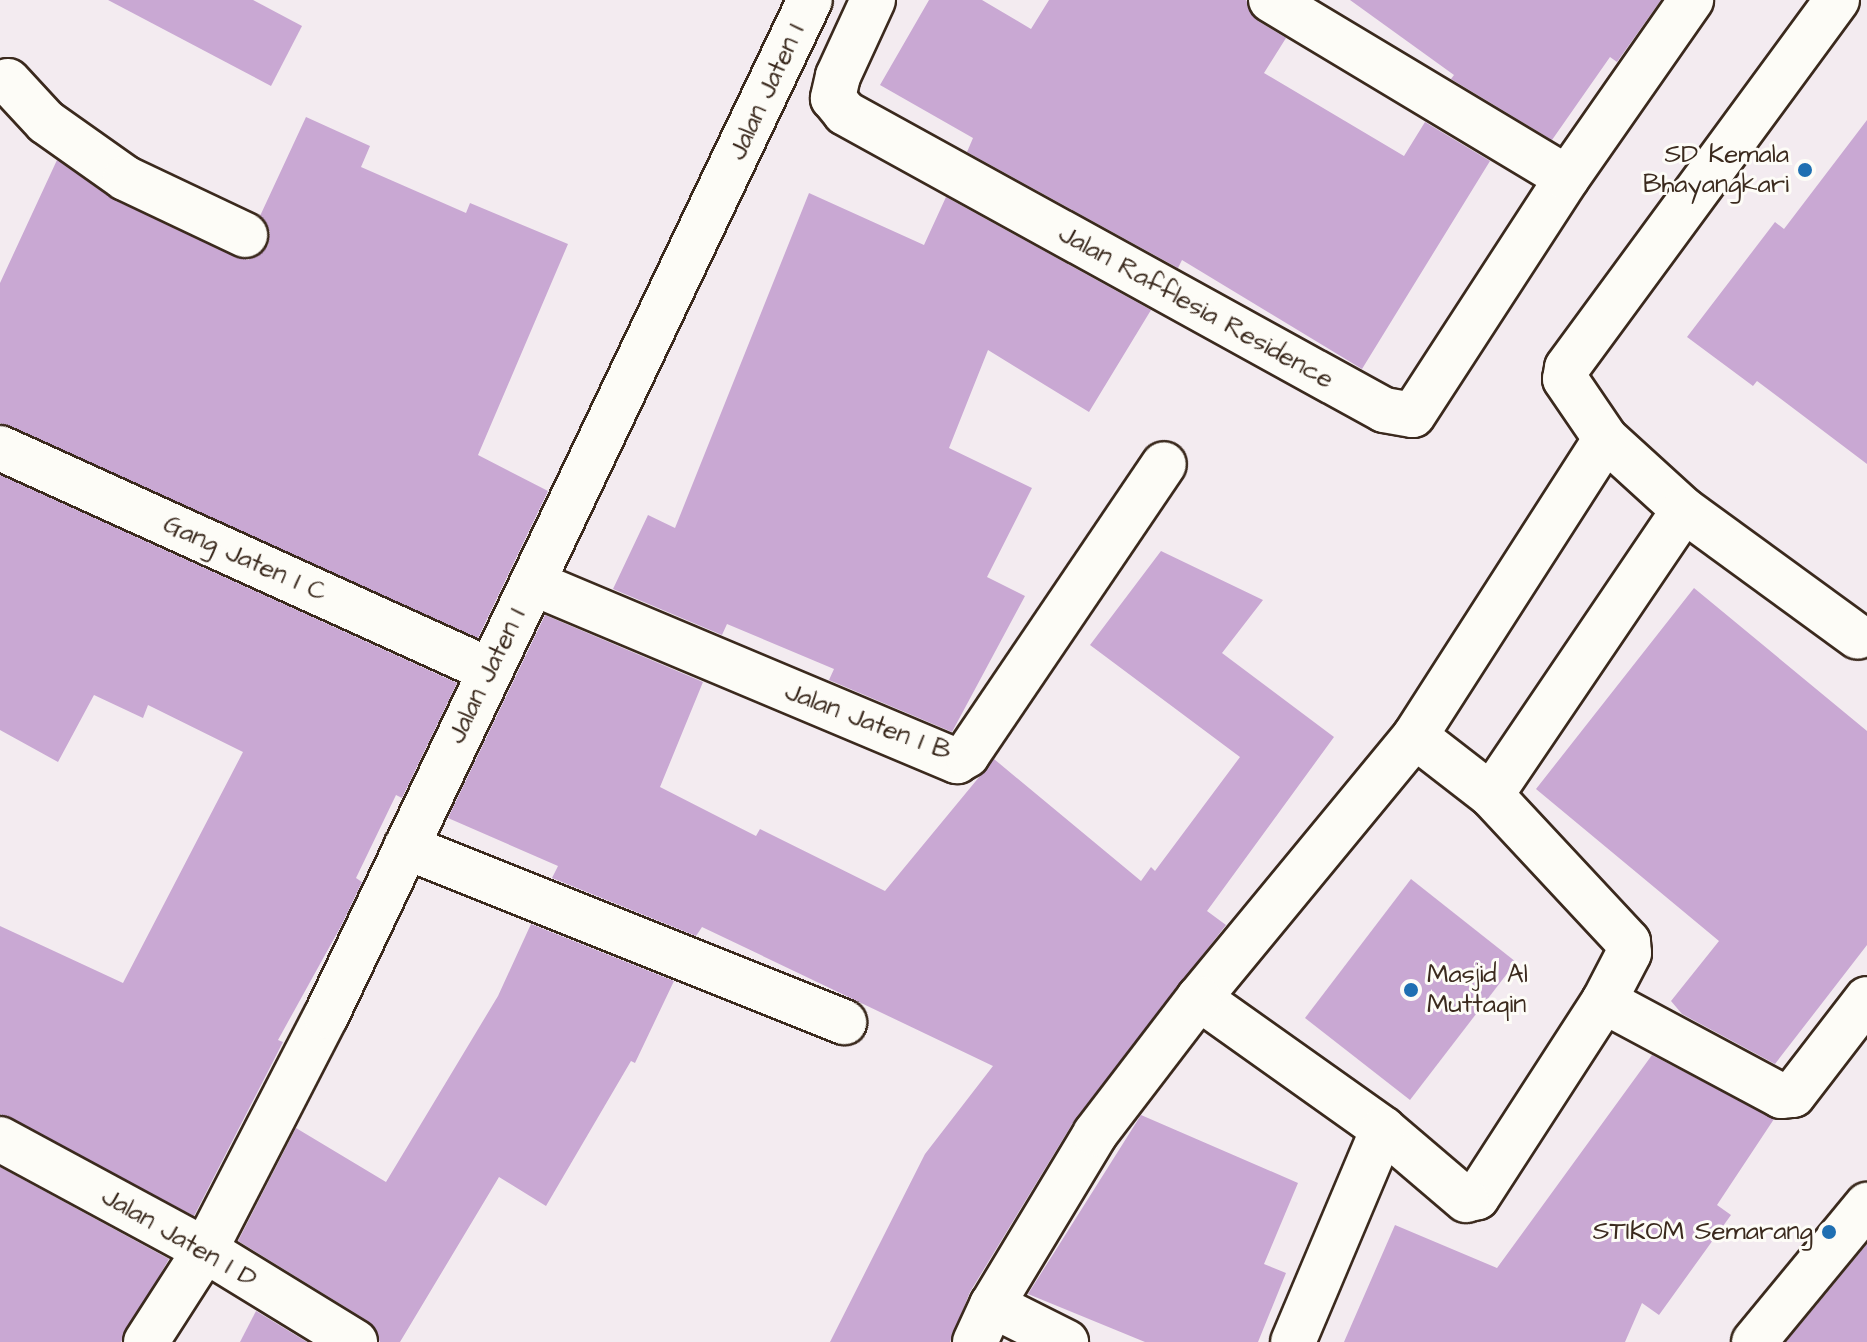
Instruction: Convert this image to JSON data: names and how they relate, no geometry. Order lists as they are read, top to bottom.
{
  "streets": {
    "street": [
      "Jalan Jaten I",
      "Jalan Rafflesia Residence",
      "Gang Jaten I C",
      "Jalan Jaten I B",
      "Jalan Jaten I D"
    ]
  },
  "crossings": [
    ["Jalan Jaten I", "Gang Jaten I C"],
    ["Jalan Jaten I", "Jalan Jaten I B"],
    ["Jalan Jaten I", "Jalan Jaten I D"]
  ],
  "places": ["SD Kemala Bhayangkari", "Masjid Al Muttaqin", "STIKOM Semarang"]
}
